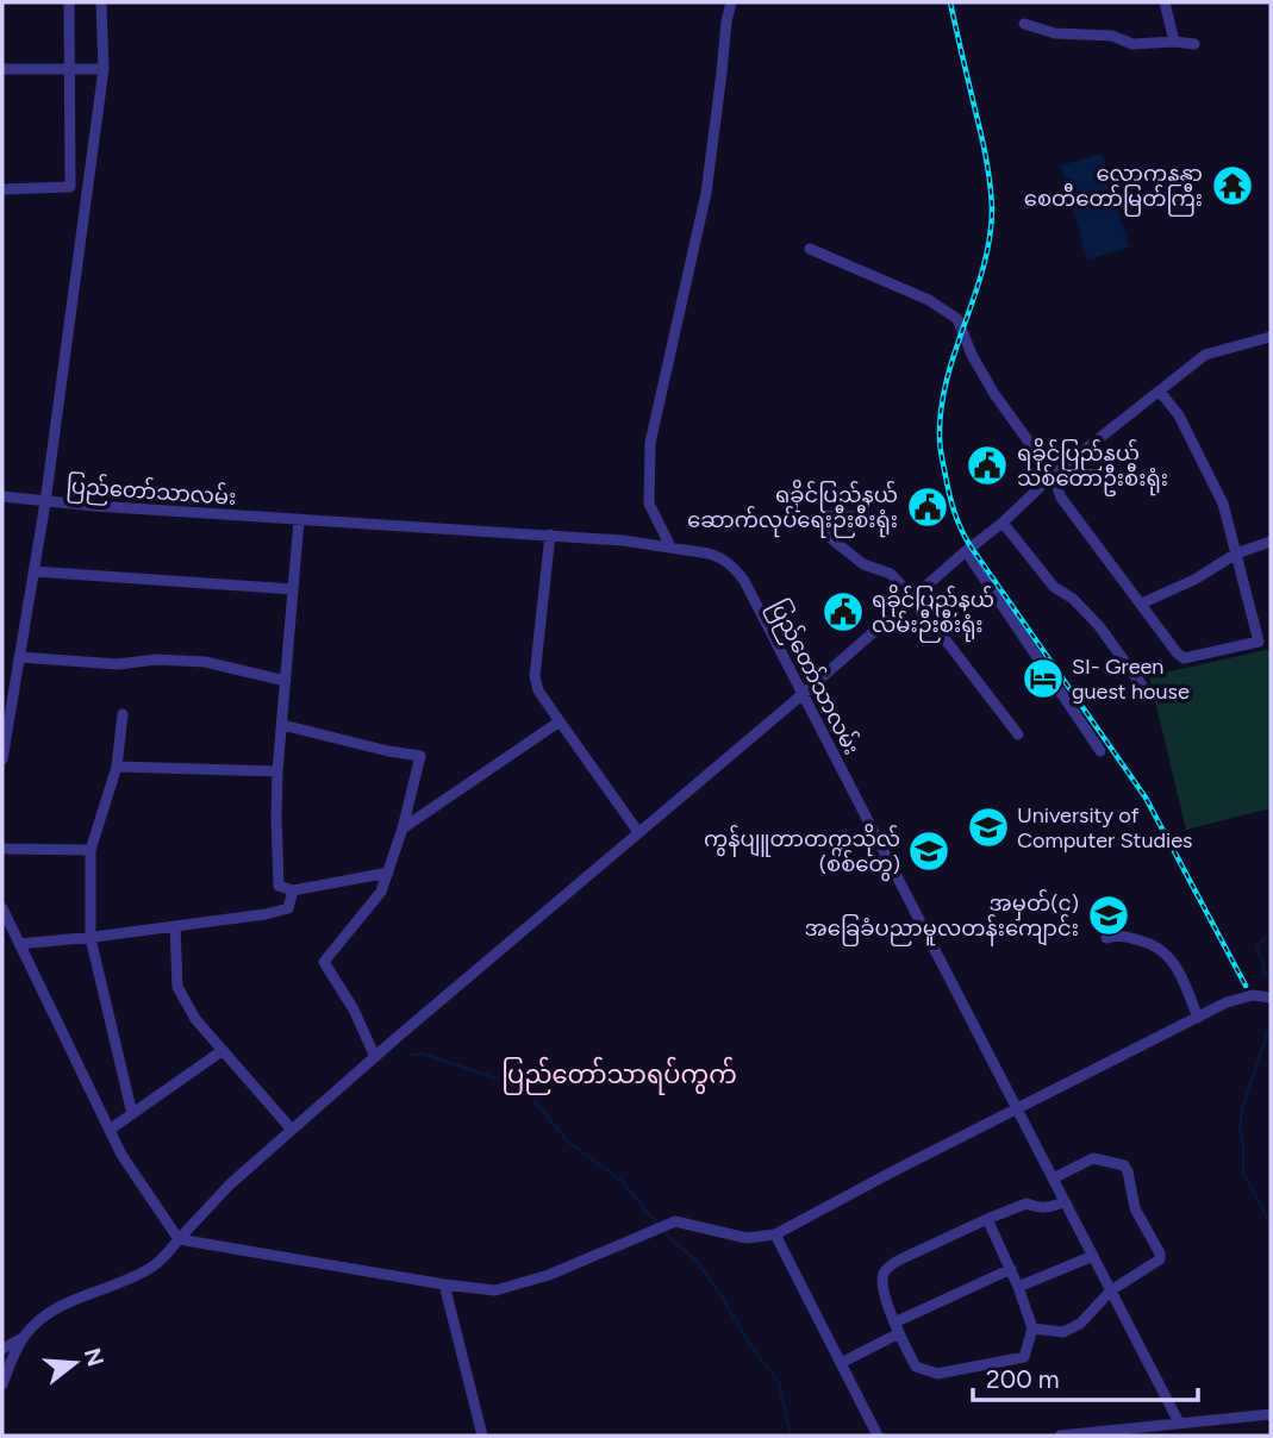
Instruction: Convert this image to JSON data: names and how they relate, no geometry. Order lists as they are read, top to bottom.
{
  "streets": {
    "street": ["ပြည်တော်သာလမ်း"]
  },
  "districts": ["ပြည်တော်သာရပ်ကွက်"],
  "places": {
    "temple": ["လောကနန္ဒာ စေတီတော်မြတ်ကြီး"],
    "public building": ["ရခိုင်ပြည်နယ် သစ်တောဦးစီးရုံး", "ရခိုင်ပြည်နယ် ဆောက်လုပ်ရေးဉီးစီးရုံး", "ရခိုင်ပြည်နယ် လမ်းဉီးစီးရုံး"],
    "hotel": ["SI- Green guest house"],
    "school or university": ["University of Computer Studies", "ကွန်ပျူတာတက္ကသိုလ် (စစ်တွေ)", "အမှတ်(၄) အခြေခံပညာမူလတန်းကျောင်း"]
  },
  "scale_bar": "200 m",
  "north": "right"
}
